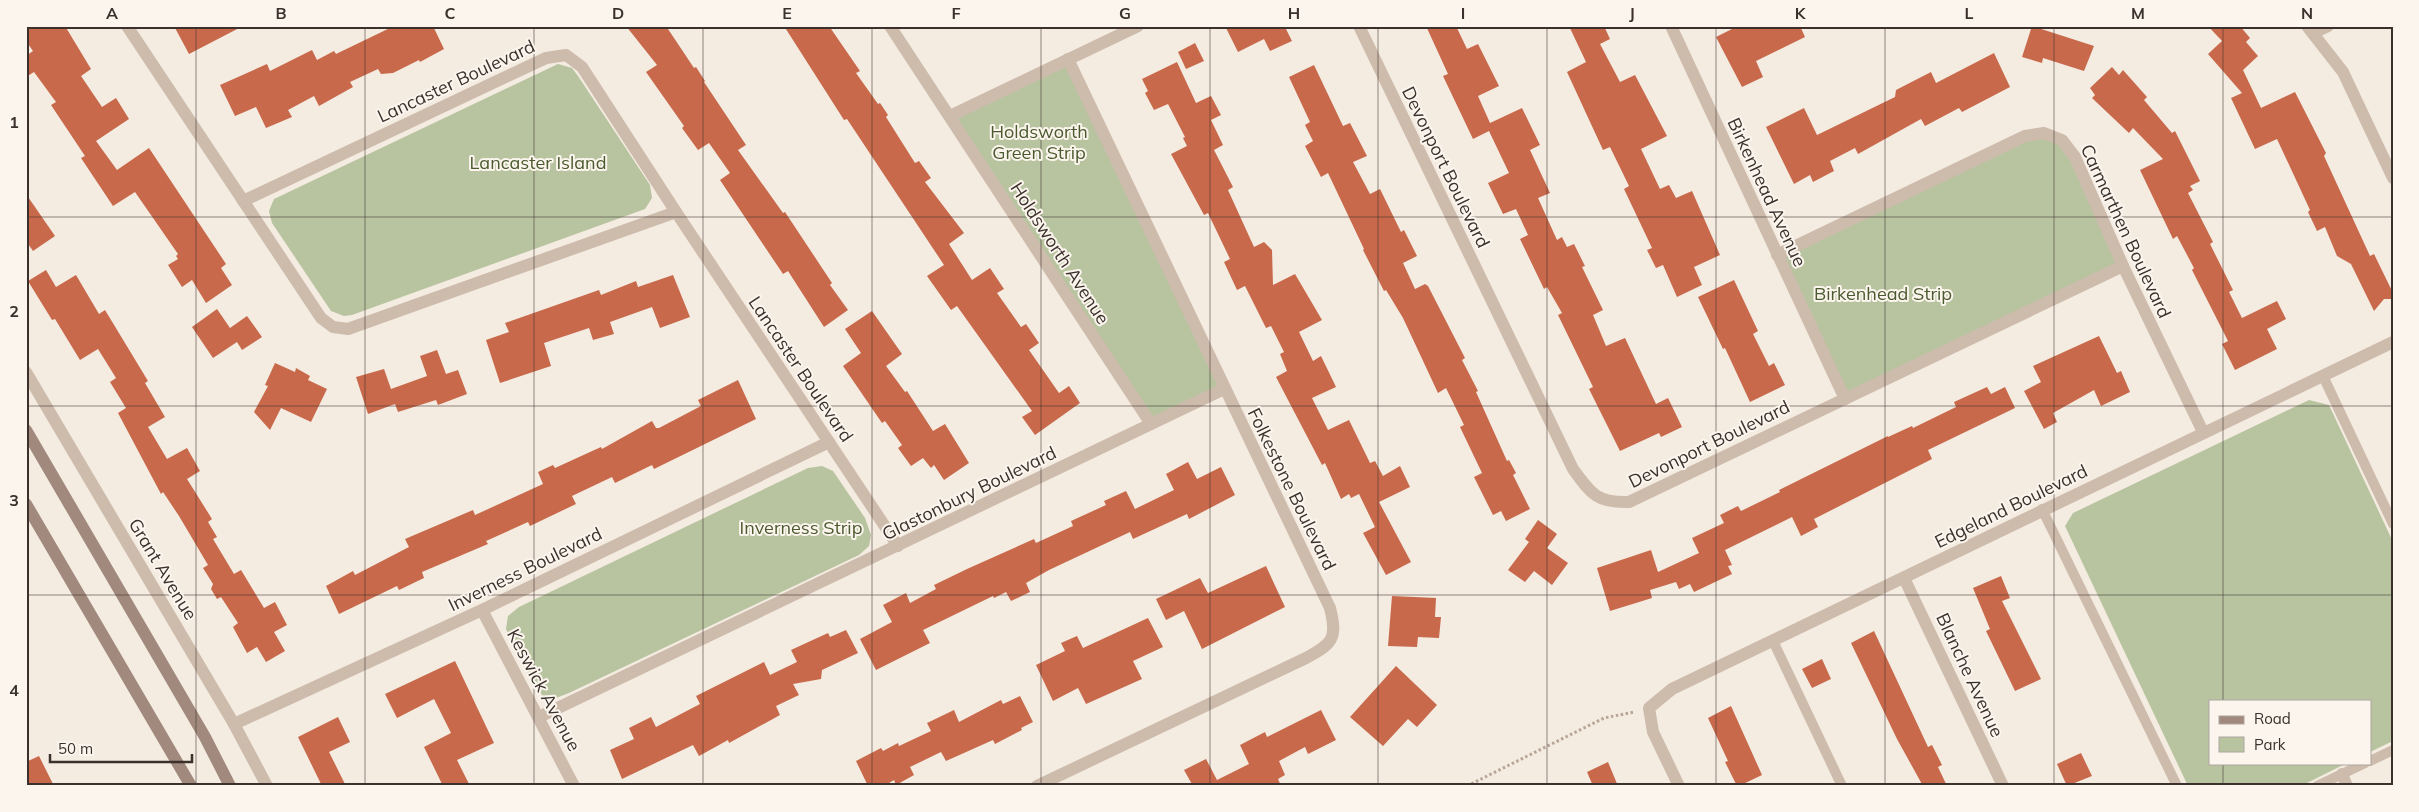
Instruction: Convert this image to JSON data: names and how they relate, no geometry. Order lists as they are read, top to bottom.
{
  "streets": {
    "street": [
      "Lancaster Boulevard",
      "Devonport Boulevard",
      "Birkenhead Avenue",
      "Carmarthen Boulevard",
      "Holdsworth Avenue",
      "Folkestone Boulevard",
      "Glastonbury Boulevard",
      "Edgeland Boulevard",
      "Grant Avenue",
      "Inverness Boulevard",
      "Blanche Avenue",
      "Keswick Avenue"
    ]
  },
  "crossings": [
    ["Lancaster Boulevard", "Glastonbury Boulevard"],
    ["Lancaster Boulevard", "Inverness Boulevard"],
    ["Devonport Boulevard", "Birkenhead Avenue"],
    ["Devonport Boulevard", "Carmarthen Boulevard"],
    ["Birkenhead Avenue", "Carmarthen Boulevard"],
    ["Carmarthen Boulevard", "Edgeland Boulevard"],
    ["Holdsworth Avenue", "Glastonbury Boulevard"],
    ["Folkestone Boulevard", "Glastonbury Boulevard"],
    ["Glastonbury Boulevard", "Keswick Avenue"],
    ["Edgeland Boulevard", "Blanche Avenue"],
    ["Grant Avenue", "Inverness Boulevard"],
    ["Inverness Boulevard", "Keswick Avenue"]
  ],
  "parks": [
    "Holdsworth Green Strip",
    "Lancaster Island",
    "Birkenhead Strip",
    "Inverness Strip"
  ],
  "legend": ["Road", "Park"],
  "scale_bar": "50 m",
  "grid": {
    "columns": [
      "A",
      "B",
      "C",
      "D",
      "E",
      "F",
      "G",
      "H",
      "I",
      "J",
      "K",
      "L",
      "M",
      "N"
    ],
    "rows": [
      "1",
      "2",
      "3",
      "4"
    ]
  }
}
